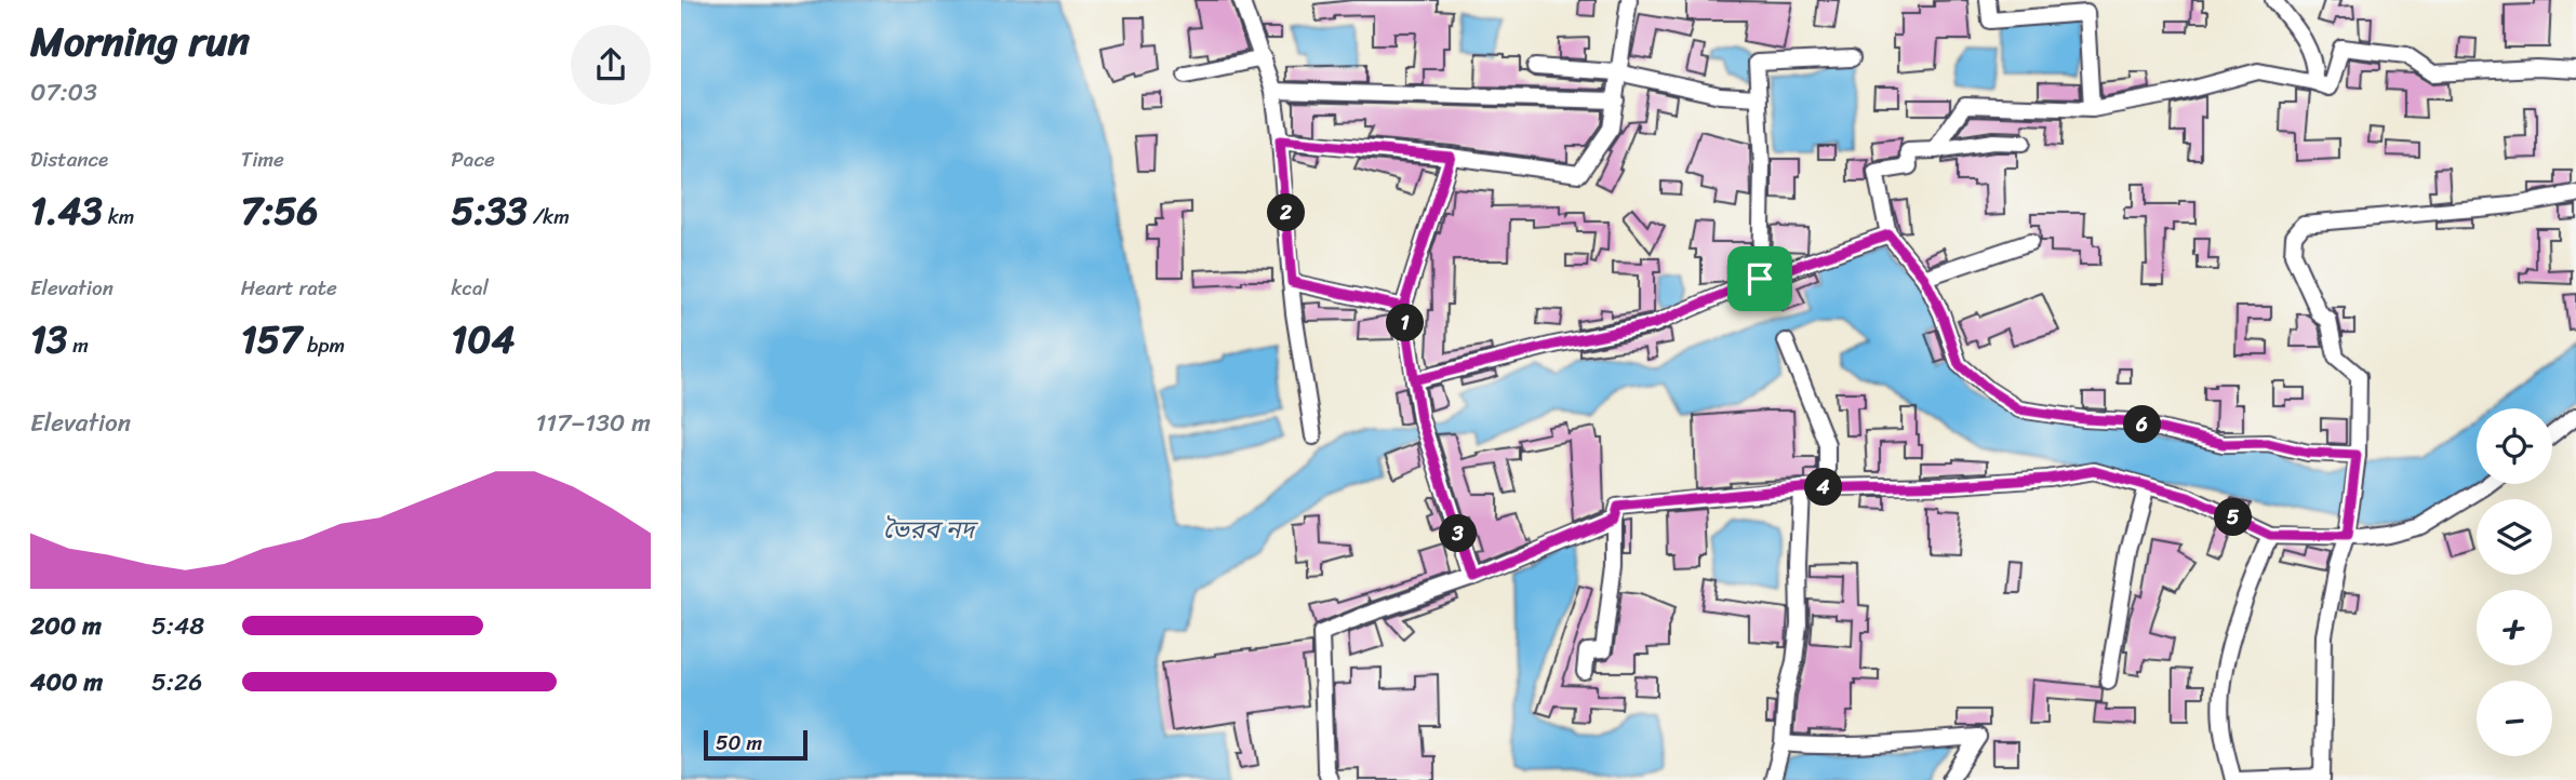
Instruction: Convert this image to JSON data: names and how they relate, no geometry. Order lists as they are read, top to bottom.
{
  "water": ["ভৈরব নদ"],
  "scale_bar": "50 m",
  "page": {
    "heading": ["Morning run", "07:03"],
    "stats": [
      ["Distance", "1.43 km"],
      ["Time", "7:56"],
      ["Pace", "5:33 /km"],
      ["Elevation", "13 m"],
      ["Heart rate", "157 bpm"],
      ["kcal", "104"]
    ],
    "pins": [
      "2",
      "1",
      "6",
      "4",
      "5",
      "3"
    ],
    "chart": ["Elevation", "117–130 m"],
    "map_buttons": ["+", "−"],
    "list": [
      {
        "name": "200 m",
        "note": "5:48"
      },
      {
        "name": "400 m",
        "note": "5:26"
      }
    ],
    "scale": "50 m"
  }
}
